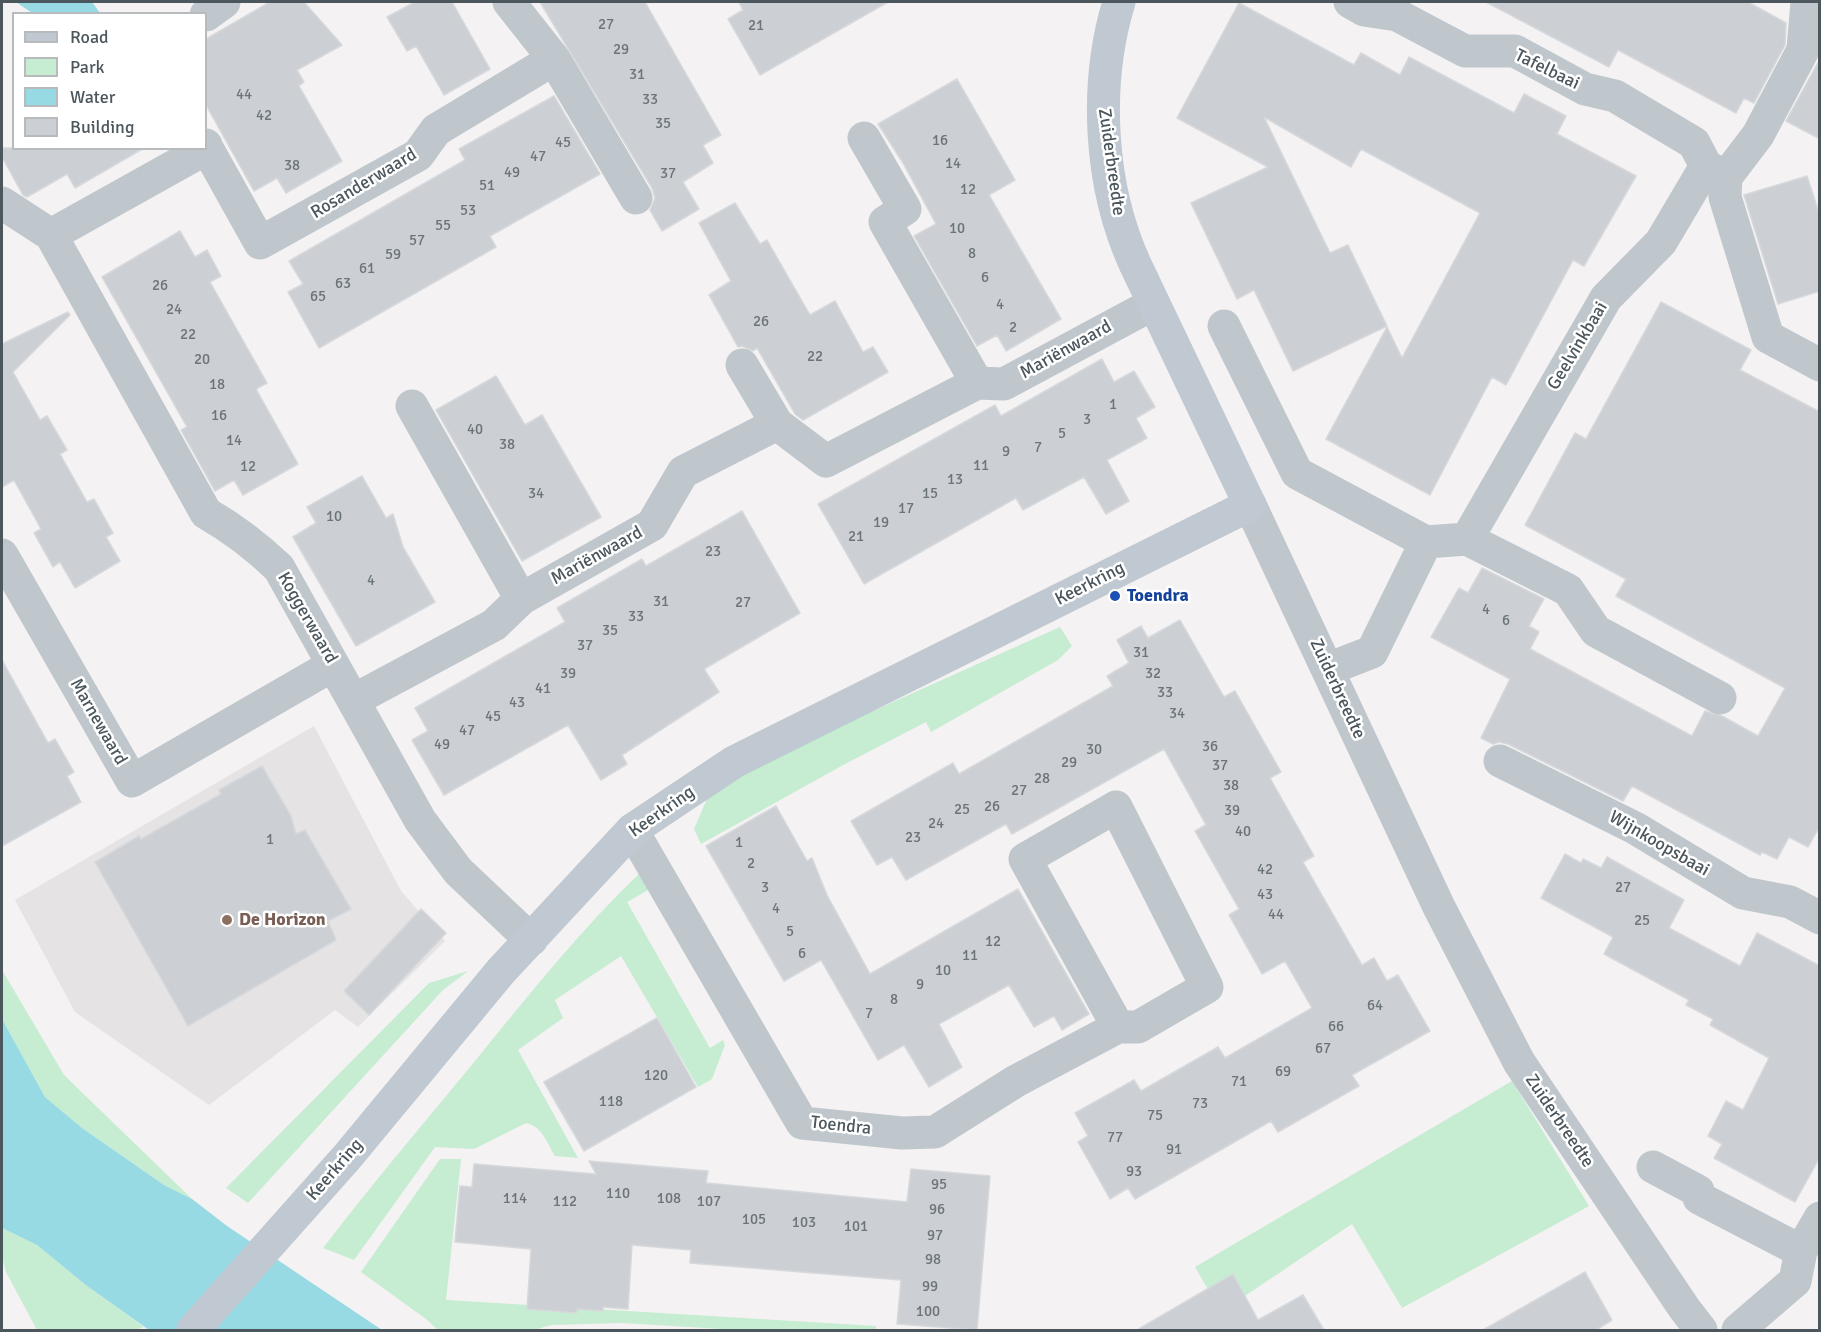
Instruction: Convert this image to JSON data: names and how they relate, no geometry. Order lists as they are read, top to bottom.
{
  "streets": {
    "street": [
      "Tafelbaai",
      "Zuiderbreedte",
      "Rosanderwaard",
      "Geelvinkbaai",
      "Mariënwaard",
      "Keerkring",
      "Koggerwaard",
      "Marnewaard",
      "Wijnkoopsbaai",
      "Toendra"
    ]
  },
  "crossings": [
    ["Tafelbaai", "Geelvinkbaai"],
    ["Zuiderbreedte", "Mariënwaard"],
    ["Zuiderbreedte", "Keerkring"],
    ["Rosanderwaard", "Koggerwaard"],
    ["Mariënwaard", "Koggerwaard"],
    ["Keerkring", "Koggerwaard"],
    ["Keerkring", "Toendra"],
    ["Koggerwaard", "Marnewaard"]
  ],
  "places": ["Toendra", "De Horizon"],
  "house_numbers": [
    "27",
    "21",
    "29",
    "31",
    "44",
    "33",
    "42",
    "35",
    "16",
    "45",
    "47",
    "14",
    "38",
    "49",
    "37",
    "51",
    "12",
    "53",
    "55",
    "10",
    "57",
    "8",
    "59",
    "61",
    "6",
    "63",
    "26",
    "65",
    "4",
    "24",
    "26",
    "2",
    "22",
    "22",
    "20",
    "18",
    "1",
    "16",
    "3",
    "40",
    "5",
    "14",
    "38",
    "7",
    "9",
    "11",
    "12",
    "13",
    "34",
    "15",
    "17",
    "10",
    "19",
    "21",
    "23",
    "4",
    "31",
    "27",
    "4",
    "33",
    "6",
    "35",
    "37",
    "31",
    "39",
    "32",
    "41",
    "33",
    "43",
    "34",
    "45",
    "47",
    "49",
    "36",
    "30",
    "29",
    "37",
    "28",
    "38",
    "27",
    "26",
    "25",
    "39",
    "24",
    "40",
    "23",
    "1",
    "1",
    "2",
    "42",
    "3",
    "27",
    "43",
    "4",
    "44",
    "25",
    "5",
    "12",
    "6",
    "11",
    "10",
    "9",
    "8",
    "64",
    "7",
    "66",
    "67",
    "69",
    "120",
    "71",
    "118",
    "73",
    "75",
    "77",
    "91",
    "93",
    "95",
    "110",
    "114",
    "108",
    "112",
    "107",
    "96",
    "105",
    "103",
    "101",
    "97",
    "98",
    "99",
    "100"
  ],
  "legend": [
    "Road",
    "Park",
    "Water",
    "Building"
  ]
}
